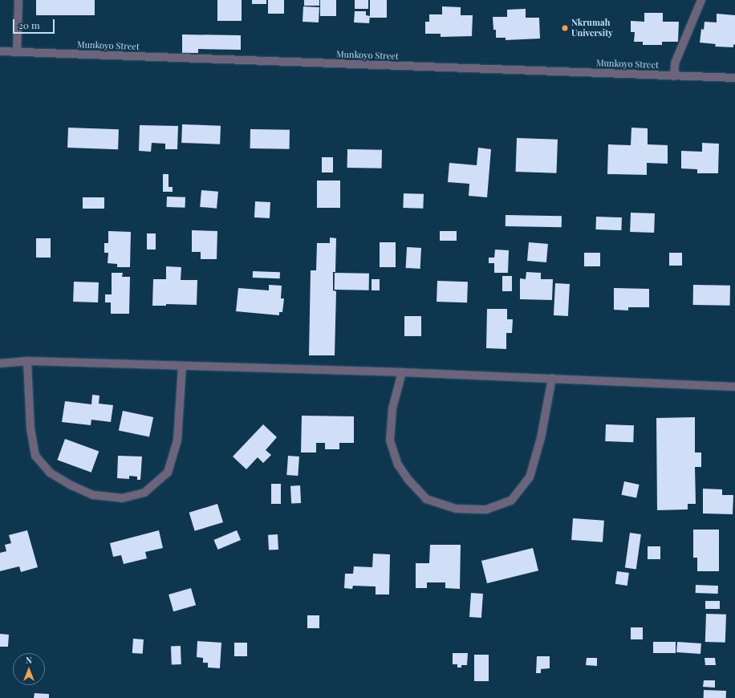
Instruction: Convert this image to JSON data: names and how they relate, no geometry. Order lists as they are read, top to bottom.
{
  "streets": {
    "street": ["Munkoyo Street"]
  },
  "places": ["Nkrumah University"],
  "scale_bar": "20 m",
  "north": "top"
}
